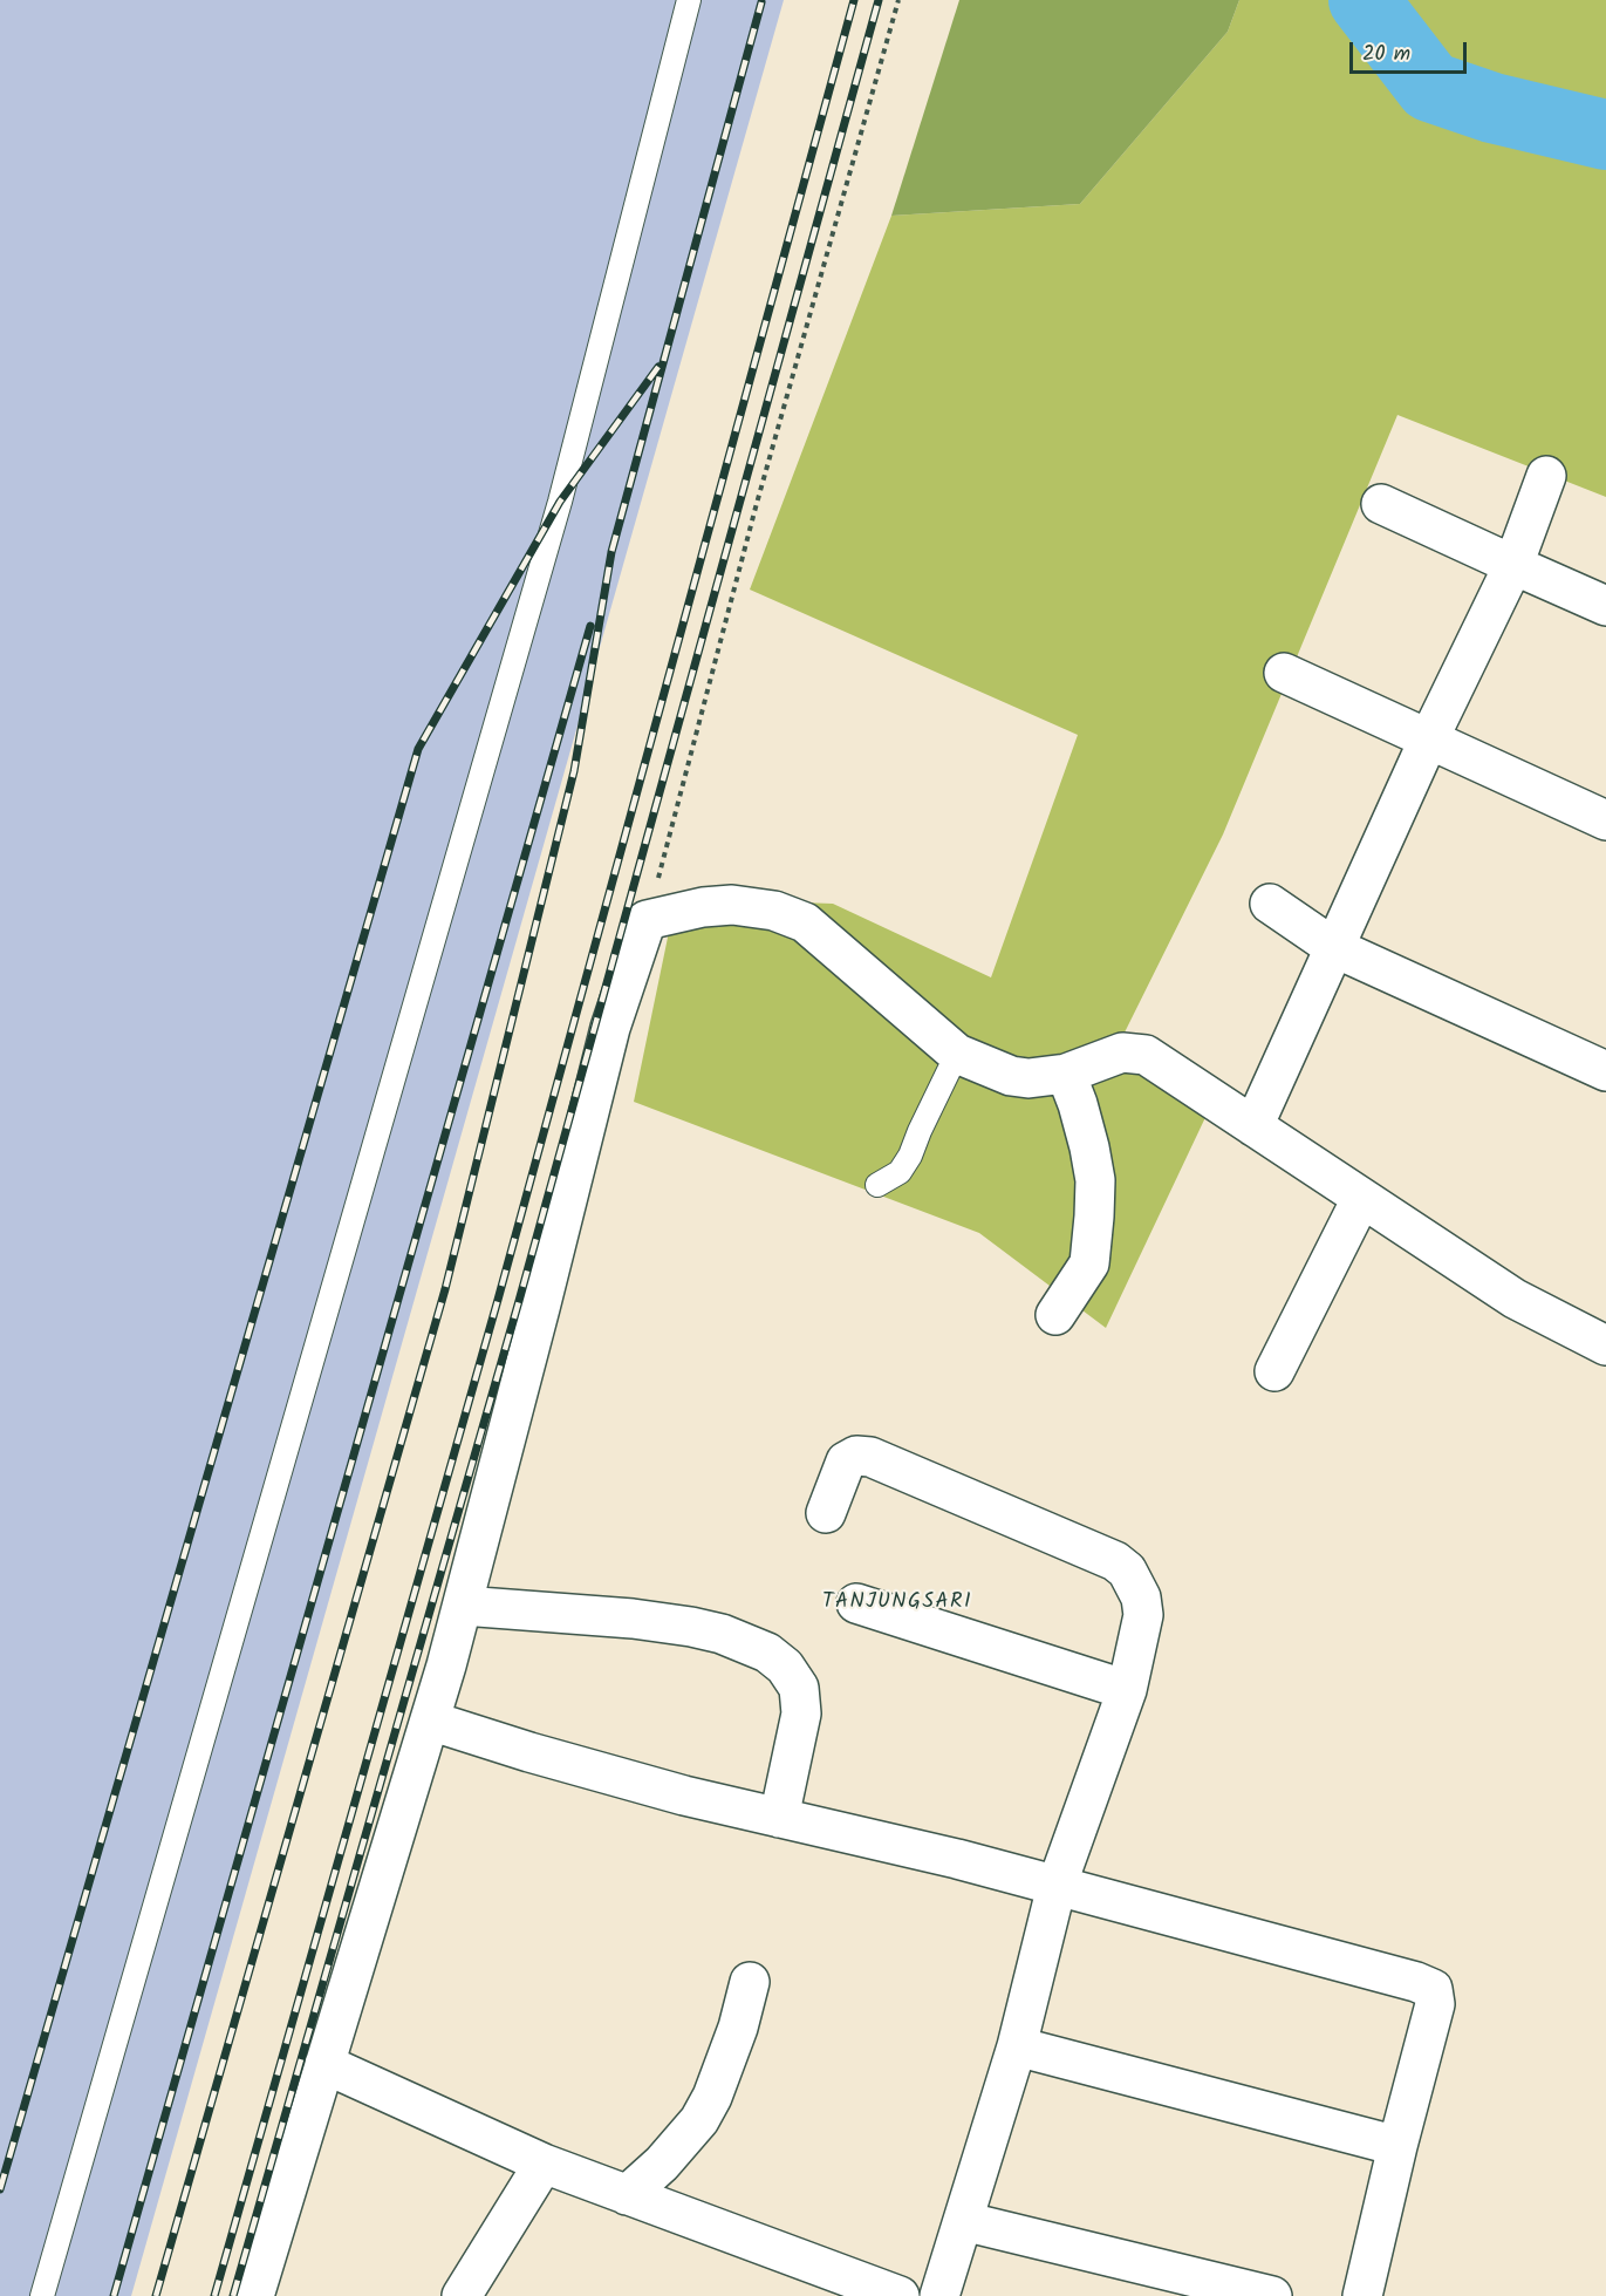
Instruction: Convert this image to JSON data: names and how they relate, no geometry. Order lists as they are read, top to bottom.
{
  "districts": ["TANJUNGSARI"],
  "scale_bar": "20 m"
}
